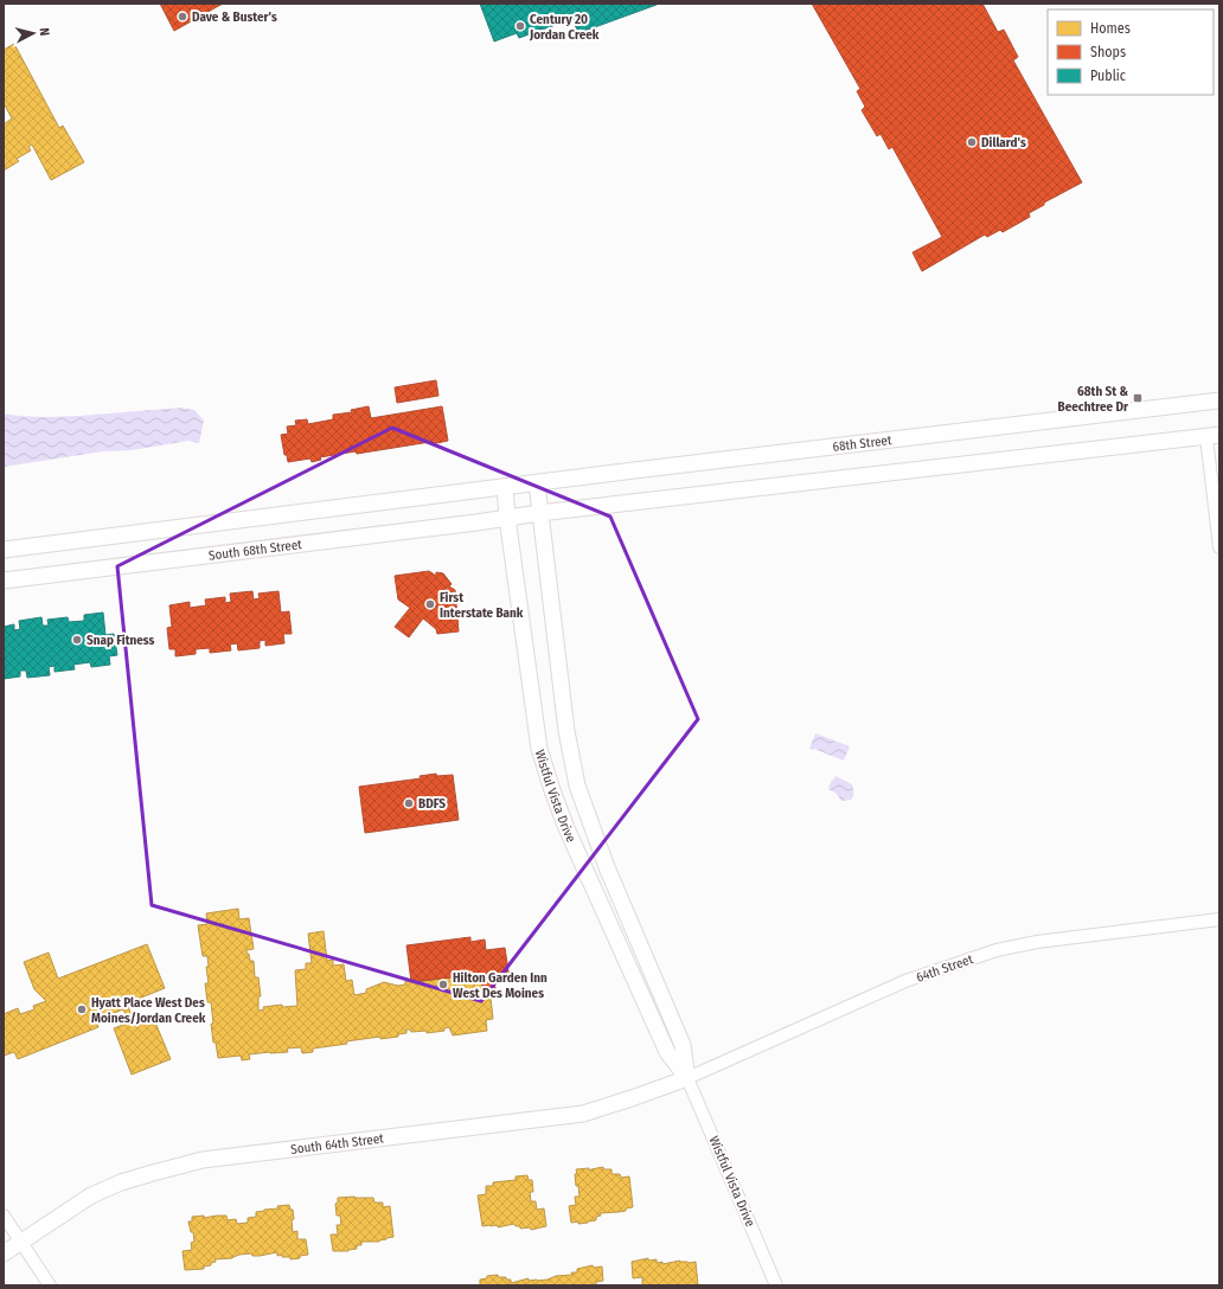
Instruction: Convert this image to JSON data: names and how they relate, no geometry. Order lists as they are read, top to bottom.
{
  "streets": {
    "street": [
      "68th Street",
      "South 68th Street",
      "Wistful Vista Drive",
      "64th Street",
      "South 64th Street"
    ]
  },
  "crossings": [
    ["68th Street", "Wistful Vista Drive"],
    ["South 68th Street", "Wistful Vista Drive"],
    ["Wistful Vista Drive", "64th Street"],
    ["Wistful Vista Drive", "South 64th Street"],
    ["64th Street", "South 64th Street"]
  ],
  "places": {
    "other": [
      "Dave & Buster's",
      "Century 20 Jordan Creek",
      "Dillard's",
      "First Interstate Bank",
      "Snap Fitness",
      "BDFS",
      "Hilton Garden Inn West Des Moines",
      "Hyatt Place West Des Moines/Jordan Creek"
    ],
    "transit": ["68th St & Beechtree Dr"]
  },
  "legend": ["Homes", "Shops", "Public"],
  "north": "right"
}
